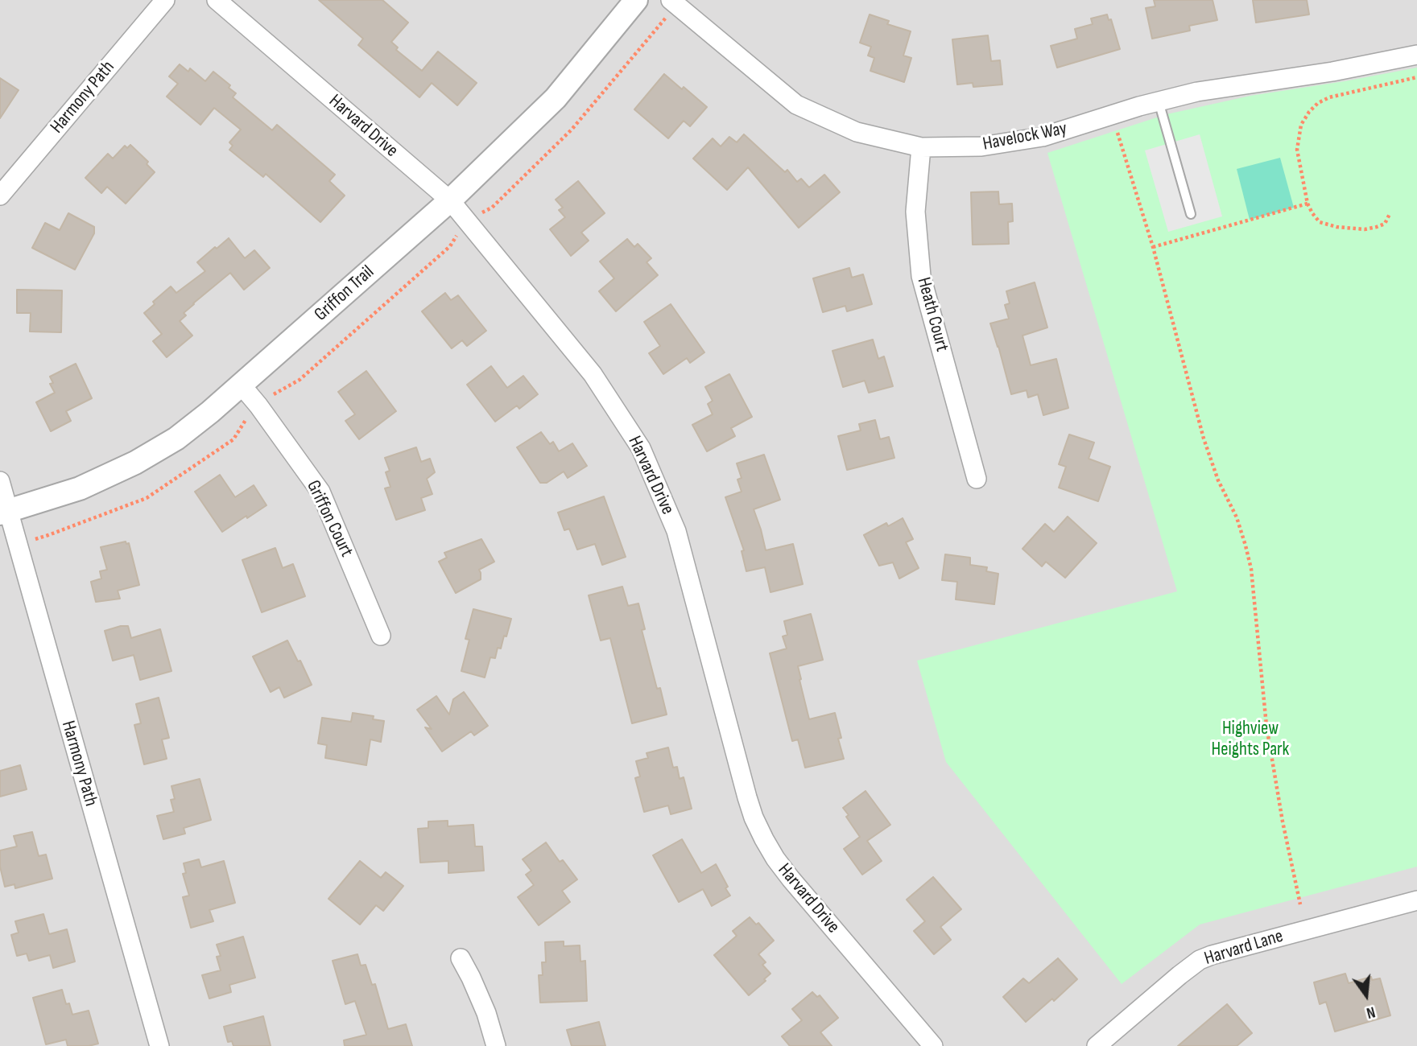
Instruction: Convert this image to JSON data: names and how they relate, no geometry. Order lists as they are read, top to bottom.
{
  "streets": {
    "street": [
      "Harmony Path",
      "Harvard Drive",
      "Havelock Way",
      "Griffon Trail",
      "Heath Court",
      "Griffon Court",
      "Harvard Lane"
    ]
  },
  "crossings": [
    ["Harmony Path", "Griffon Trail"],
    ["Harvard Drive", "Griffon Trail"],
    ["Havelock Way", "Heath Court"],
    ["Griffon Trail", "Griffon Court"]
  ],
  "parks": ["Highview Heights Park"],
  "north": "bottom"
}
